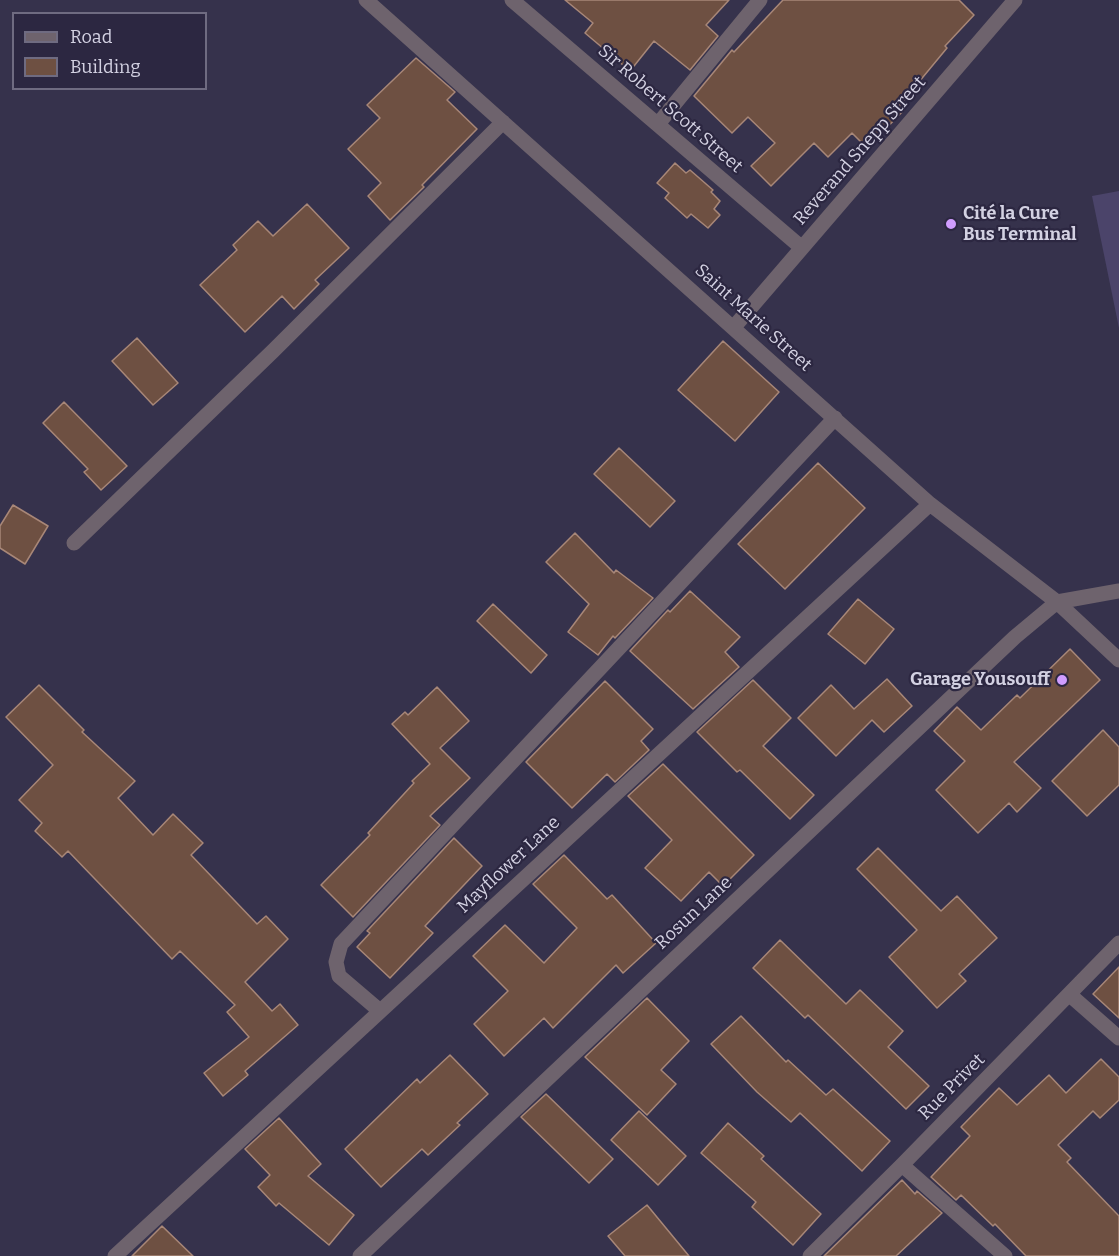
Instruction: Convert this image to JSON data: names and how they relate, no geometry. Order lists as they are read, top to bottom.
{
  "streets": {
    "street": [
      "Sir Robert Scott Street",
      "Reverand Snepp Street",
      "Saint Marie Street",
      "Mayflower Lane",
      "Rosun Lane",
      "Rue Privet"
    ]
  },
  "crossings": [
    ["Sir Robert Scott Street", "Reverand Snepp Street"],
    ["Reverand Snepp Street", "Saint Marie Street"],
    ["Saint Marie Street", "Mayflower Lane"],
    ["Saint Marie Street", "Rosun Lane"]
  ],
  "places": ["Cité la Cure Bus Terminal", "Garage Yousouff"],
  "legend": ["Road", "Building"]
}
